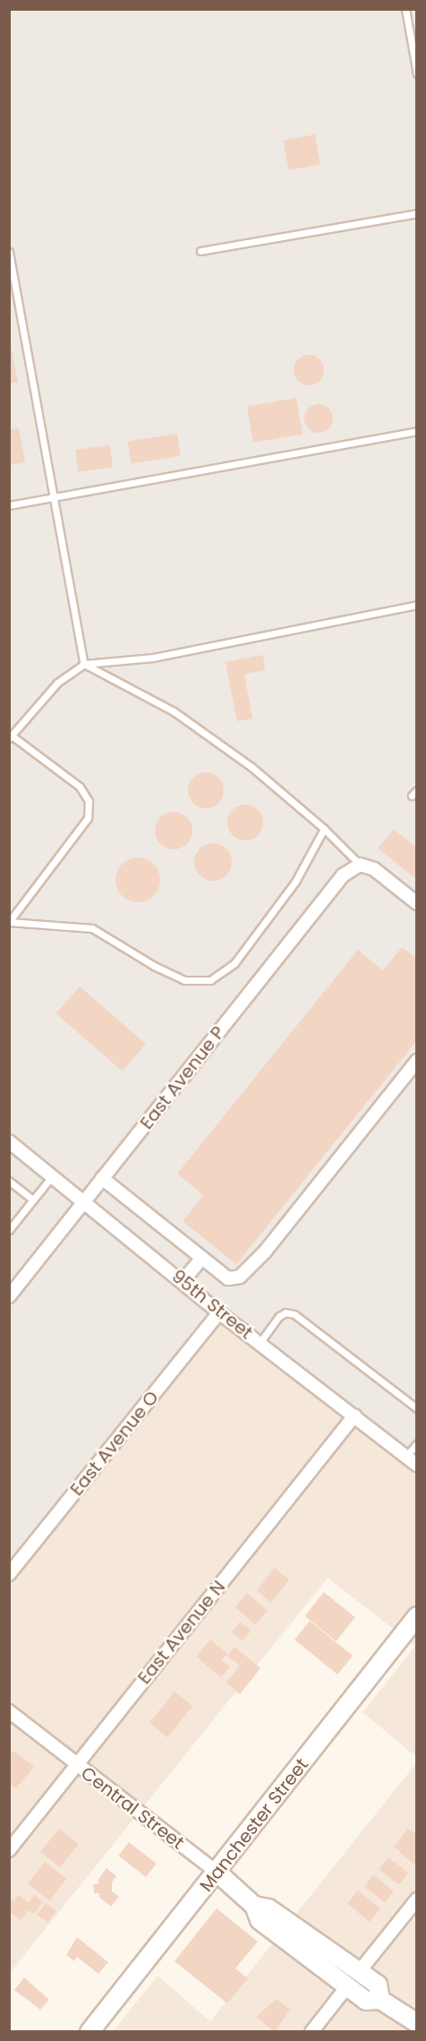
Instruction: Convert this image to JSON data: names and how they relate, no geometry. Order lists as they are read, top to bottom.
{
  "streets": {
    "main road": ["Central Street", "Manchester Street"],
    "street": [
      "East Avenue P",
      "95th Street",
      "East Avenue O",
      "East Avenue N"
    ]
  },
  "crossings": [
    ["East Avenue P", "95th Street"],
    ["95th Street", "East Avenue O"],
    ["95th Street", "East Avenue N"],
    ["East Avenue N", "Central Street"],
    ["Central Street", "Manchester Street"]
  ]
}
